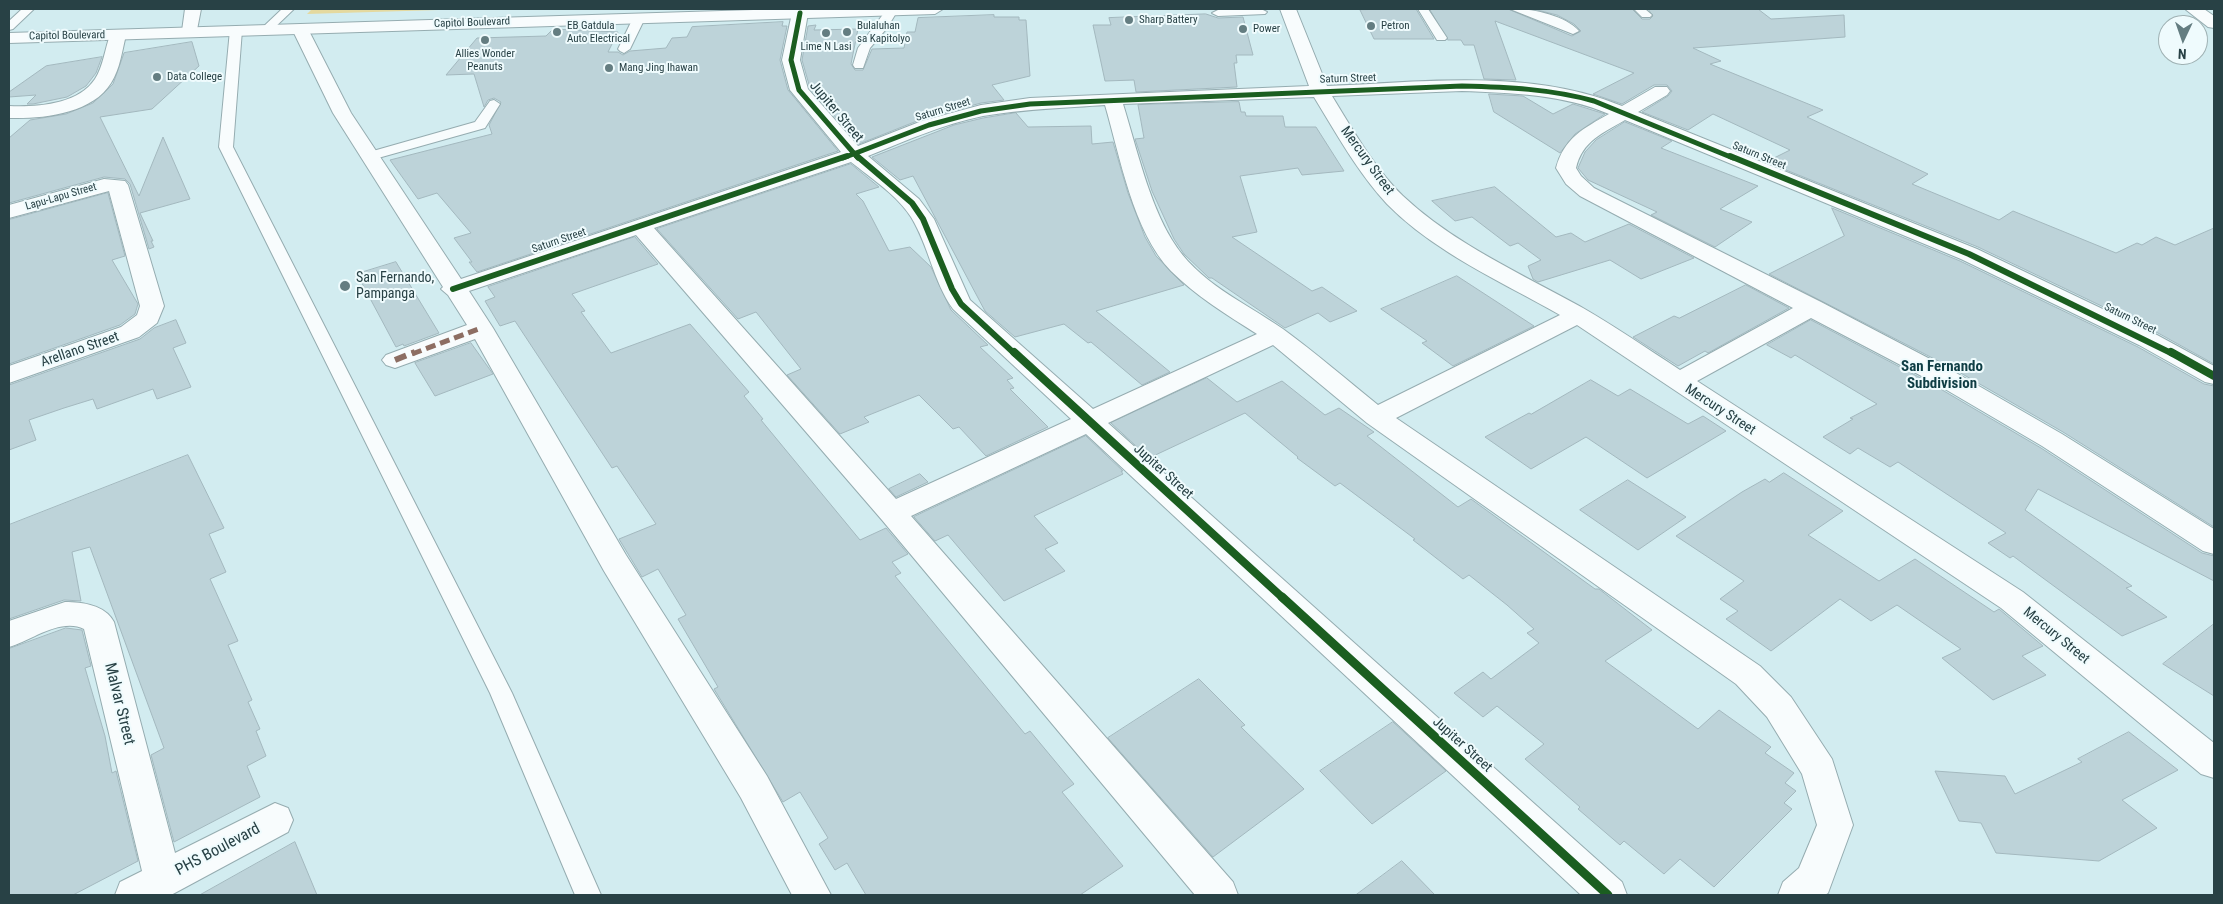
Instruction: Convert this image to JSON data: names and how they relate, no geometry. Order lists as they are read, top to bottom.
{
  "streets": {
    "street": [
      "Capitol Boulevard",
      "Saturn Street",
      "Jupiter Street",
      "Mercury Street",
      "Lapu-Lapu Street",
      "Arellano Street",
      "Malvar Street",
      "PHS Boulevard"
    ]
  },
  "crossings": [
    ["Capitol Boulevard", "Jupiter Street"],
    ["Saturn Street", "Jupiter Street"],
    ["Saturn Street", "Mercury Street"],
    ["Lapu-Lapu Street", "Arellano Street"],
    ["Malvar Street", "PHS Boulevard"]
  ],
  "districts": ["San Fernando Subdivision"],
  "places": [
    "Sharp Battery",
    "Petron",
    "Power",
    "EB Gatdula Auto Electrical",
    "Bulaluhan sa Kapitolyo",
    "Lime N Lasi",
    "Allies Wonder Peanuts",
    "Mang Jing Ihawan",
    "Data College",
    "San Fernando, Pampanga"
  ],
  "north": "bottom"
}
